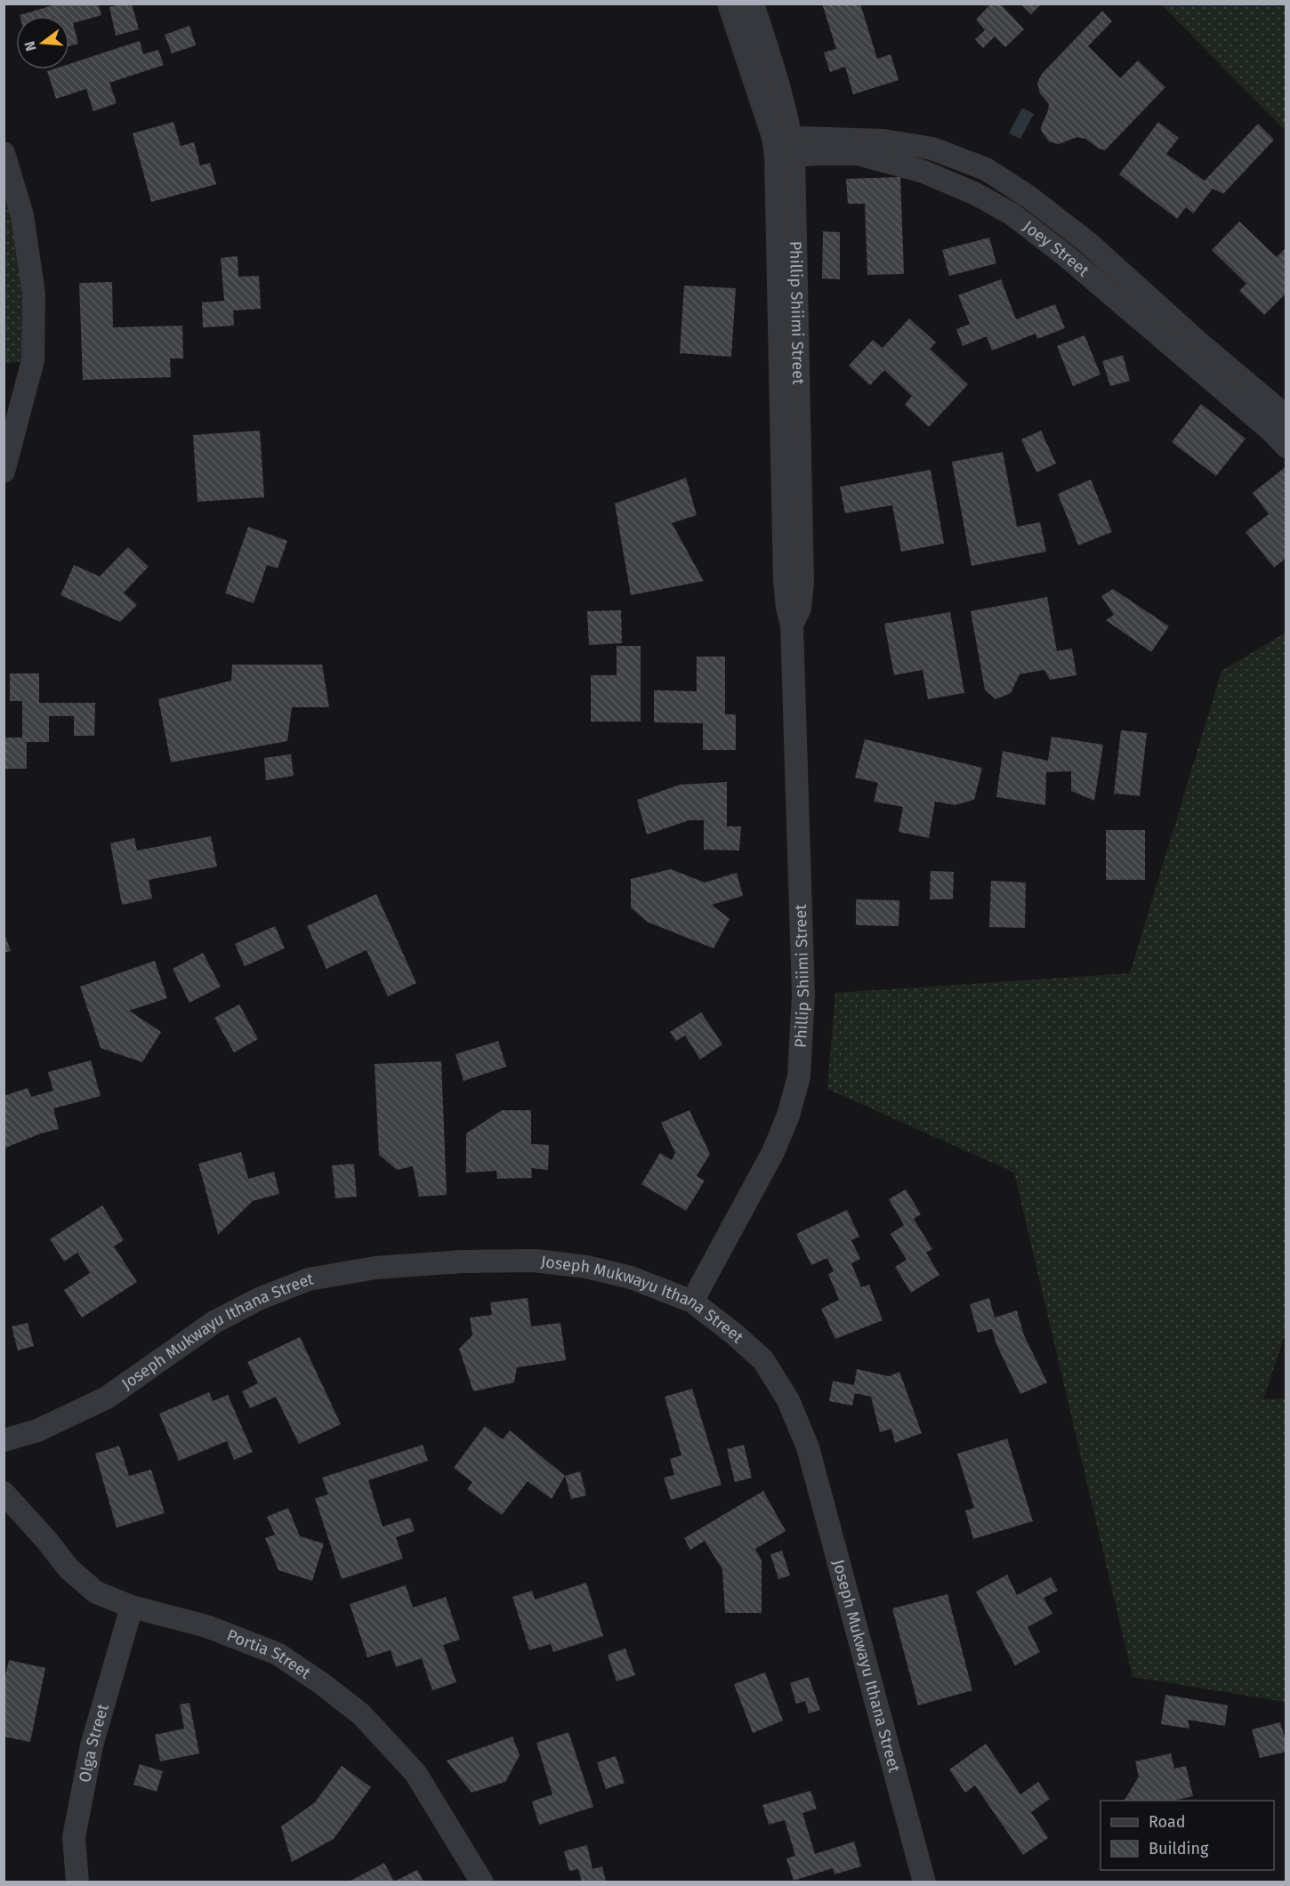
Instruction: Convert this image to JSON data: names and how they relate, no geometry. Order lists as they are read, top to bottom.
{
  "streets": {
    "street": [
      "Joey Street",
      "Phillip Shiimi Street",
      "Joseph Mukwayu Ithana Street",
      "Portia Street",
      "Olga Street"
    ]
  },
  "crossings": [
    ["Joey Street", "Phillip Shiimi Street"],
    ["Phillip Shiimi Street", "Joseph Mukwayu Ithana Street"],
    ["Portia Street", "Olga Street"]
  ],
  "legend": ["Road", "Building"],
  "north": "left"
}
